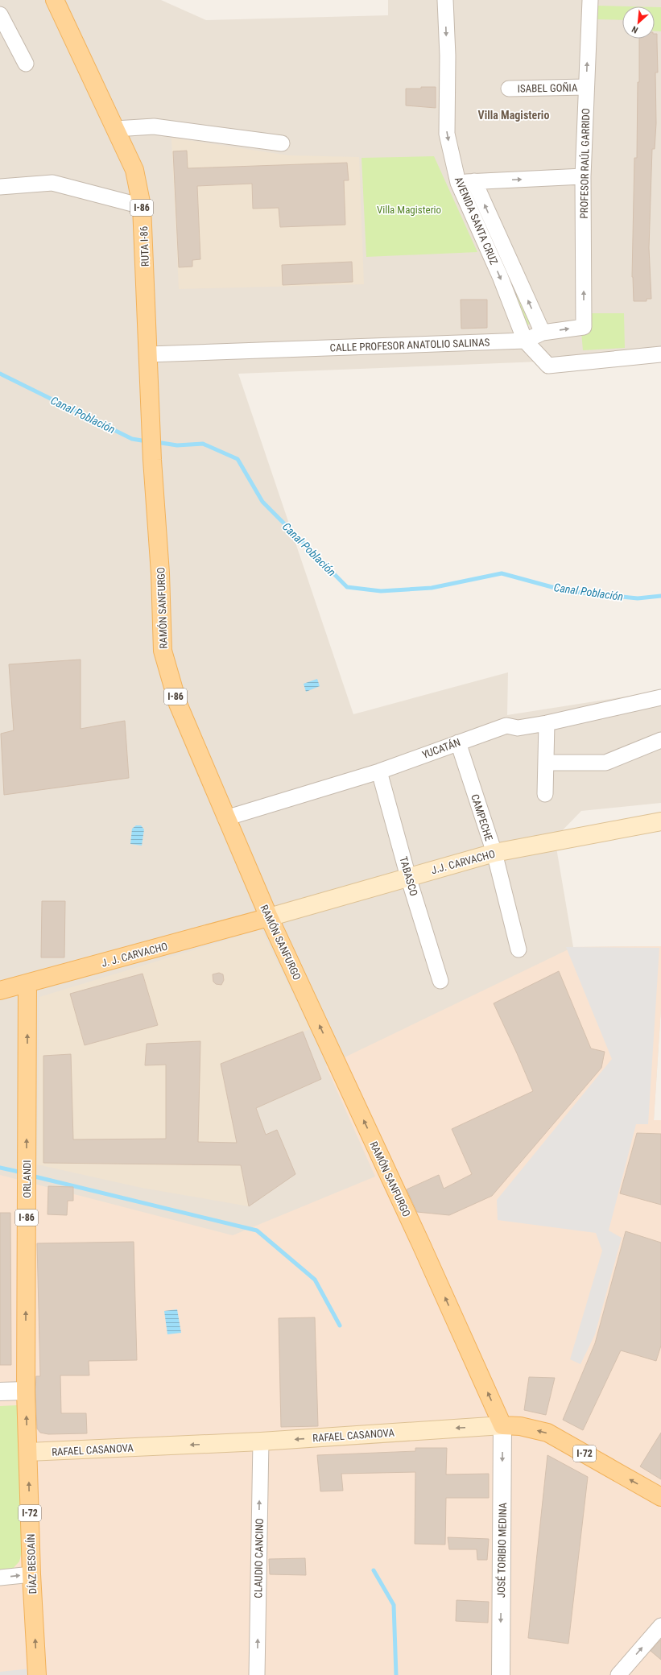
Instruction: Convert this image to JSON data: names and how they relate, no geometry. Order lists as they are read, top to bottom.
{
  "streets": {
    "main road": [
      "I-86",
      "RUTA I-86",
      "RAMÓN SANFURGO",
      "J.J. CARVACHO",
      "J. J. CARVACHO",
      "ORLANDI",
      "RAFAEL CASANOVA",
      "I-72",
      "DÍAZ BESOAÍN"
    ],
    "street": [
      "ISABEL GOÑIA",
      "PROFESOR RAÚL GARRIDO",
      "AVENIDA SANTA CRUZ",
      "CALLE PROFESOR ANATOLIO SALINAS",
      "YUCATÁN",
      "CAMPECHE",
      "TABASCO",
      "JOSÉ TORIBIO MEDINA",
      "CLAUDIO CANCINO"
    ]
  },
  "crossings": [
    ["ISABEL GOÑIA", "PROFESOR RAÚL GARRIDO"],
    ["PROFESOR RAÚL GARRIDO", "AVENIDA SANTA CRUZ"],
    ["AVENIDA SANTA CRUZ", "CALLE PROFESOR ANATOLIO SALINAS"],
    ["RUTA I-86", "CALLE PROFESOR ANATOLIO SALINAS"],
    ["RUTA I-86", "RAMÓN SANFURGO"],
    ["RAMÓN SANFURGO", "YUCATÁN"],
    ["RAMÓN SANFURGO", "J.J. CARVACHO"],
    ["RAMÓN SANFURGO", "J. J. CARVACHO"],
    ["RAMÓN SANFURGO", "RAFAEL CASANOVA"],
    ["RAMÓN SANFURGO", "JOSÉ TORIBIO MEDINA"],
    ["YUCATÁN", "CAMPECHE"],
    ["YUCATÁN", "TABASCO"],
    ["CAMPECHE", "J.J. CARVACHO"],
    ["J.J. CARVACHO", "TABASCO"],
    ["J.J. CARVACHO", "J. J. CARVACHO"],
    ["J. J. CARVACHO", "ORLANDI"],
    ["ORLANDI", "RAFAEL CASANOVA"],
    ["ORLANDI", "DÍAZ BESOAÍN"],
    ["RAFAEL CASANOVA", "JOSÉ TORIBIO MEDINA"],
    ["RAFAEL CASANOVA", "CLAUDIO CANCINO"],
    ["RAFAEL CASANOVA", "DÍAZ BESOAÍN"]
  ],
  "one_way": [
    "PROFESOR RAÚL GARRIDO",
    "RAMÓN SANFURGO",
    "ORLANDI",
    "RAFAEL CASANOVA",
    "JOSÉ TORIBIO MEDINA",
    "CLAUDIO CANCINO",
    "DÍAZ BESOAÍN"
  ],
  "districts": ["Villa Magisterio"],
  "water": ["Canal Población"],
  "parks": ["Villa Magisterio"],
  "north": "bottom left"
}
